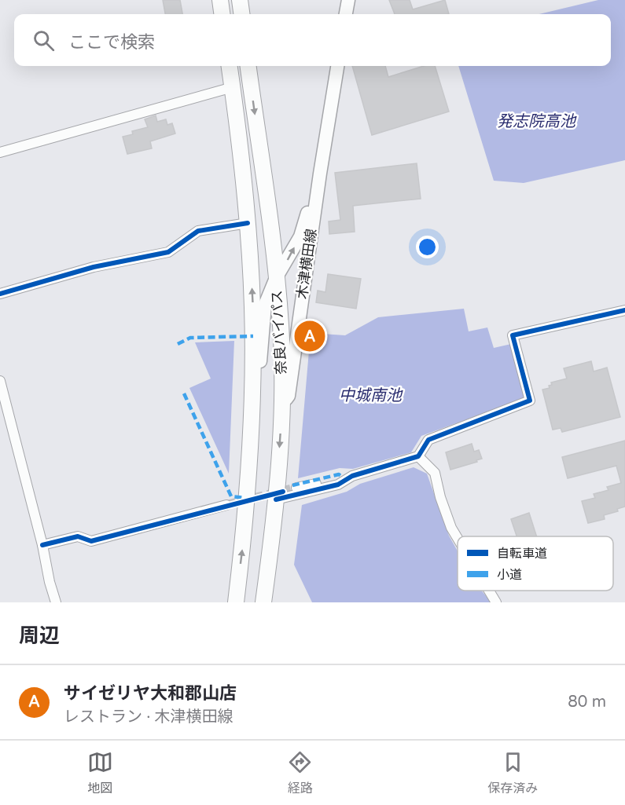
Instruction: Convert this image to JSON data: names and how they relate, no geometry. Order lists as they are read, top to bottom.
{
  "streets": {
    "highway": ["奈良バイパス"],
    "main road": ["木津横田線"]
  },
  "crossings": [
    ["木津横田線", "奈良バイパス"]
  ],
  "water": ["発志院高池", "中城南池"],
  "legend": ["自転車道", "小道"],
  "page": {
    "search": "ここで検索",
    "pins": "A",
    "heading": "周辺",
    "list": [
      {
        "mark": "A",
        "name": "サイゼリヤ大和郡山店",
        "note": "レストラン · 木津横田線",
        "value": "80 m"
      }
    ],
    "nav": ["地図", "経路", "保存済み"]
  }
}
